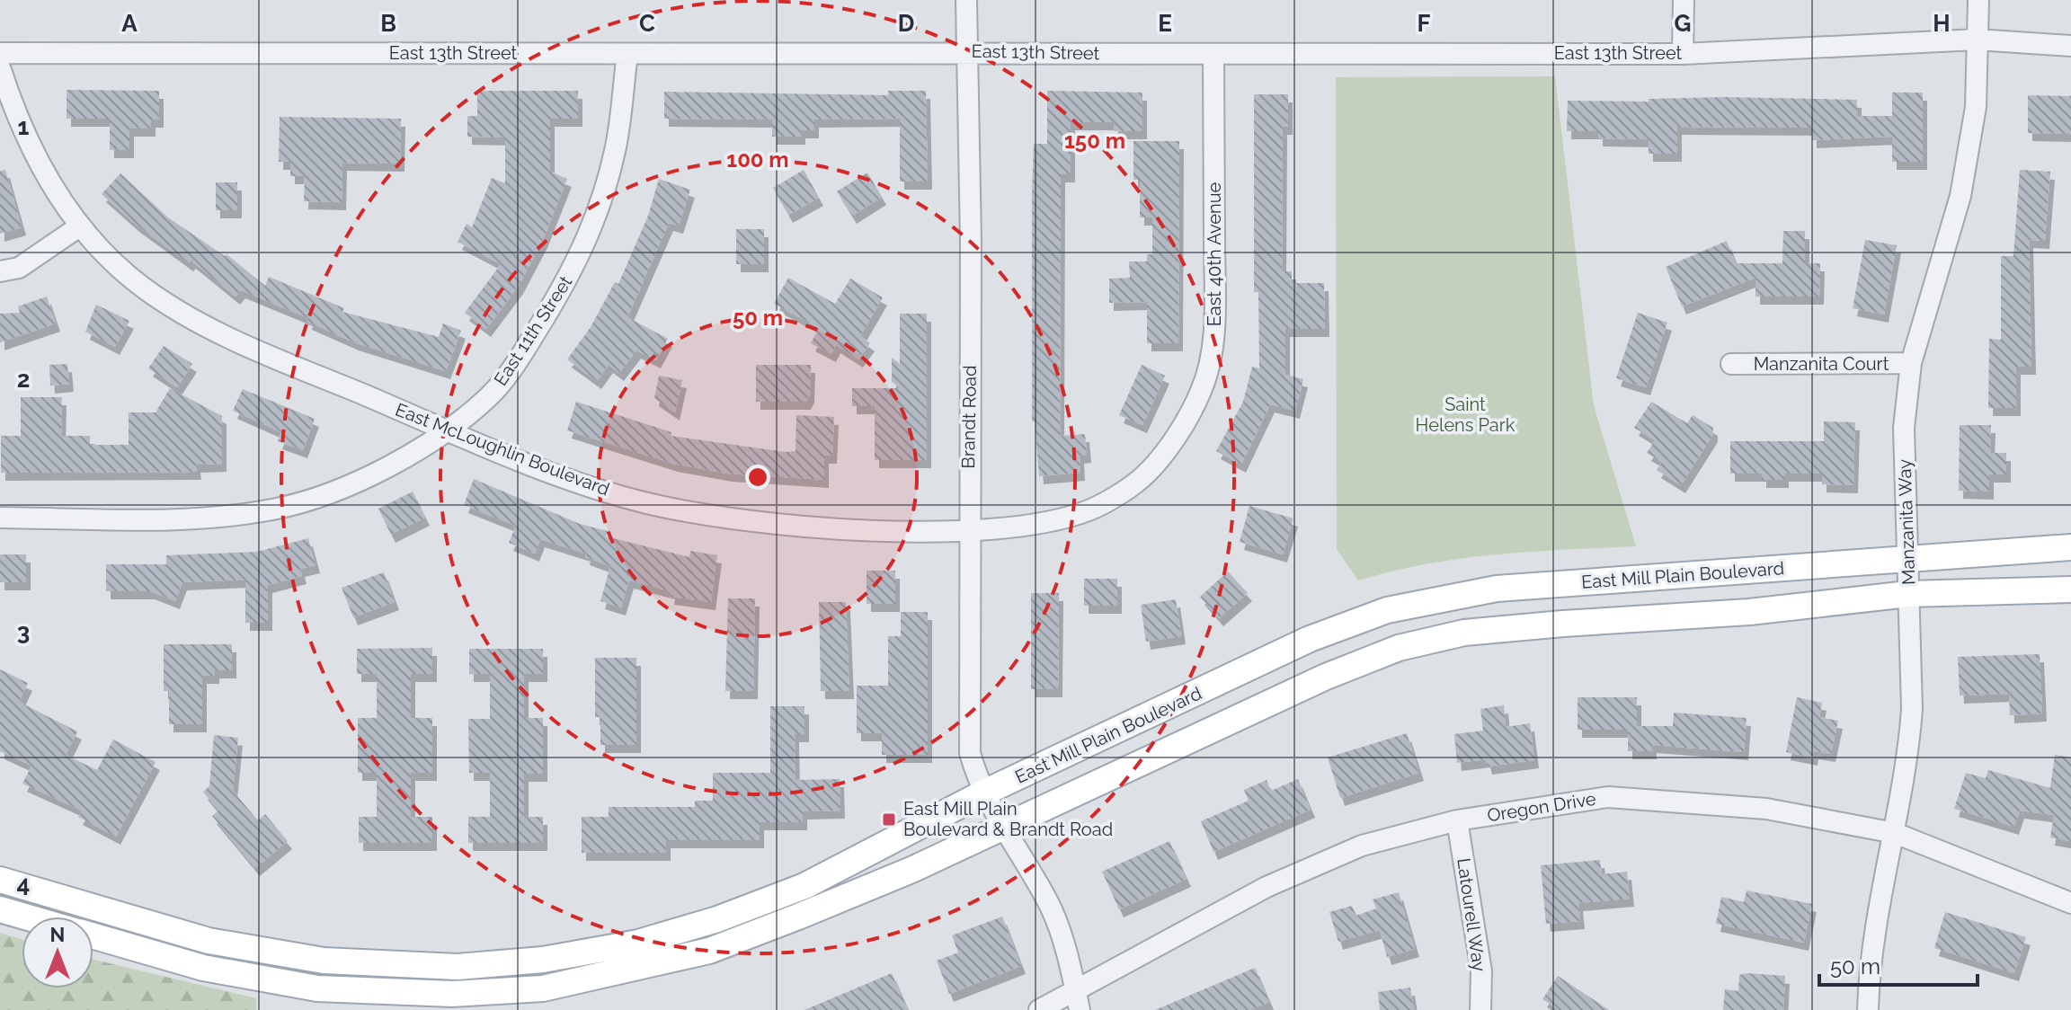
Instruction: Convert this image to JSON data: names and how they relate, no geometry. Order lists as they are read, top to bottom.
{
  "streets": {
    "main road": ["East Mill Plain Boulevard"],
    "street": [
      "East 13th Street",
      "East 40th Avenue",
      "East 11th Street",
      "Manzanita Court",
      "Brandt Road",
      "East McLoughlin Boulevard",
      "Manzanita Way",
      "Oregon Drive",
      "Latourell Way"
    ]
  },
  "crossings": [
    ["East 13th Street", "East 40th Avenue"],
    ["East 13th Street", "East 11th Street"],
    ["East 13th Street", "Brandt Road"],
    ["East 13th Street", "Manzanita Way"],
    ["East 40th Avenue", "East McLoughlin Boulevard"],
    ["East 11th Street", "East McLoughlin Boulevard"],
    ["Manzanita Court", "Manzanita Way"],
    ["Brandt Road", "East McLoughlin Boulevard"],
    ["Brandt Road", "East Mill Plain Boulevard"],
    ["Brandt Road", "Oregon Drive"],
    ["Manzanita Way", "East Mill Plain Boulevard"],
    ["Manzanita Way", "Oregon Drive"],
    ["Oregon Drive", "Latourell Way"]
  ],
  "parks": ["Saint Helens Park"],
  "places": {
    "transit": ["East Mill Plain Boulevard & Brandt Road"]
  },
  "scale_bar": "50 m",
  "north": "top",
  "grid": {
    "columns": [
      "A",
      "B",
      "C",
      "D",
      "E",
      "F",
      "G",
      "H"
    ],
    "rows": [
      "1",
      "2",
      "3",
      "4"
    ]
  },
  "rings": ["150 m", "100 m", "50 m"]
}
